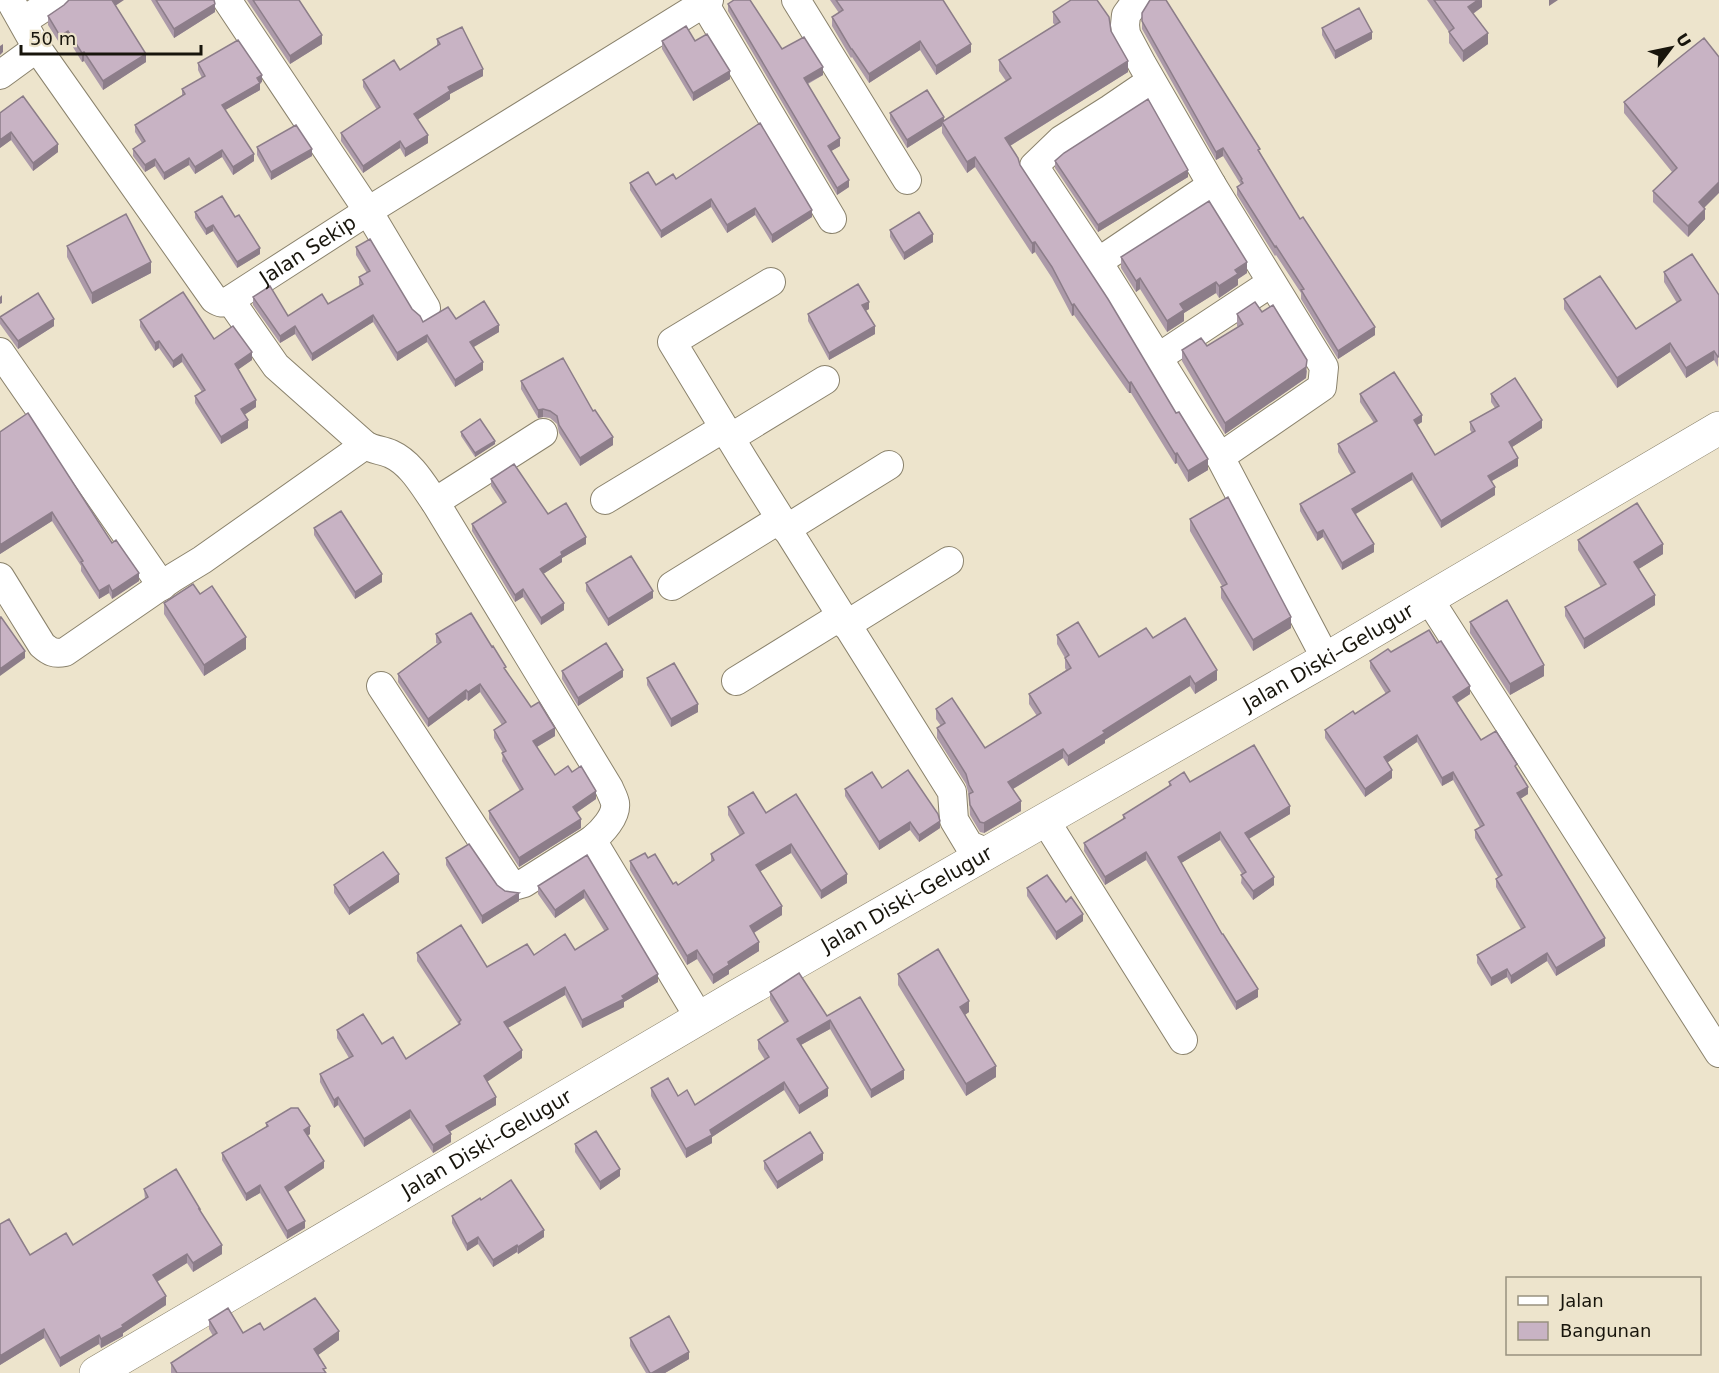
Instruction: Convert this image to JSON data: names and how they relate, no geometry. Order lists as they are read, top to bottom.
{
  "streets": {
    "main road": ["Jalan Diski–Gelugur"],
    "street": ["Jalan Sekip"]
  },
  "legend": ["Jalan", "Bangunan"],
  "scale_bar": "50 m",
  "north": "top right"
}
